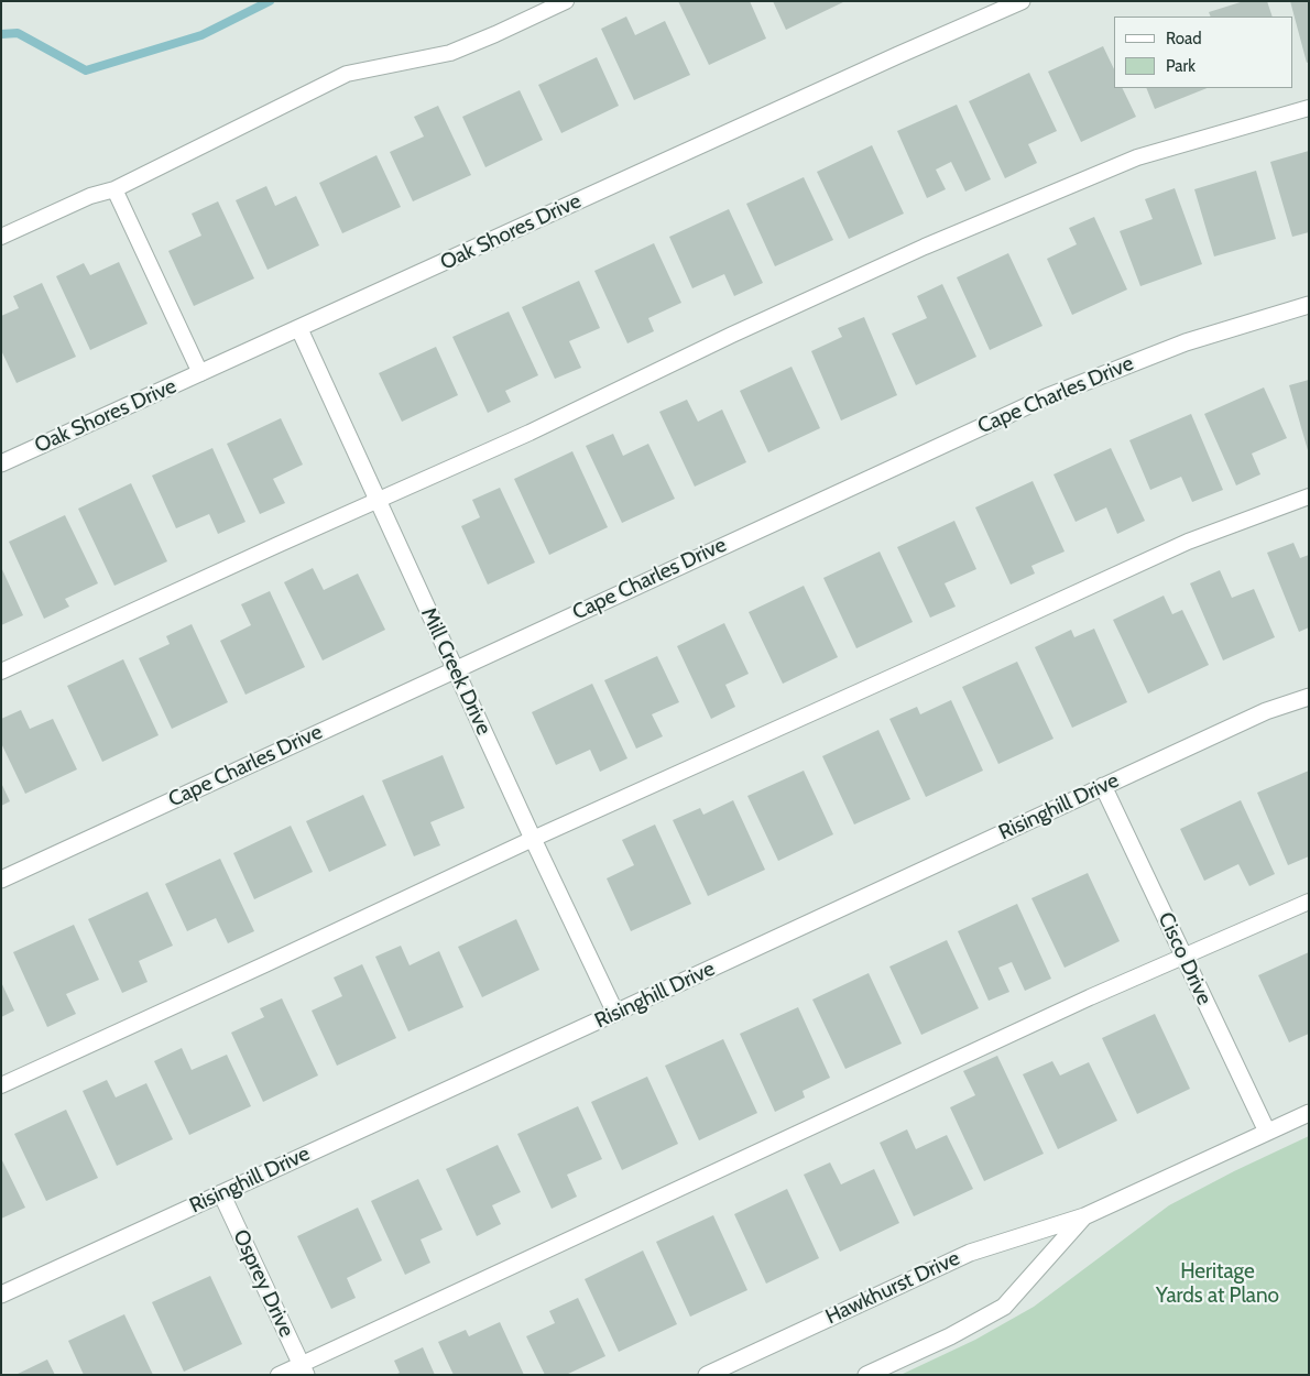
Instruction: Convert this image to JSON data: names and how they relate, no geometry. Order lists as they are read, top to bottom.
{
  "streets": {
    "street": [
      "Oak Shores Drive",
      "Cape Charles Drive",
      "Mill Creek Drive",
      "Risinghill Drive",
      "Cisco Drive",
      "Osprey Drive",
      "Hawkhurst Drive"
    ]
  },
  "crossings": [
    ["Oak Shores Drive", "Mill Creek Drive"],
    ["Cape Charles Drive", "Mill Creek Drive"],
    ["Mill Creek Drive", "Risinghill Drive"],
    ["Risinghill Drive", "Cisco Drive"],
    ["Risinghill Drive", "Osprey Drive"],
    ["Cisco Drive", "Hawkhurst Drive"]
  ],
  "parks": ["Heritage Yards at Plano"],
  "legend": ["Road", "Park"]
}
